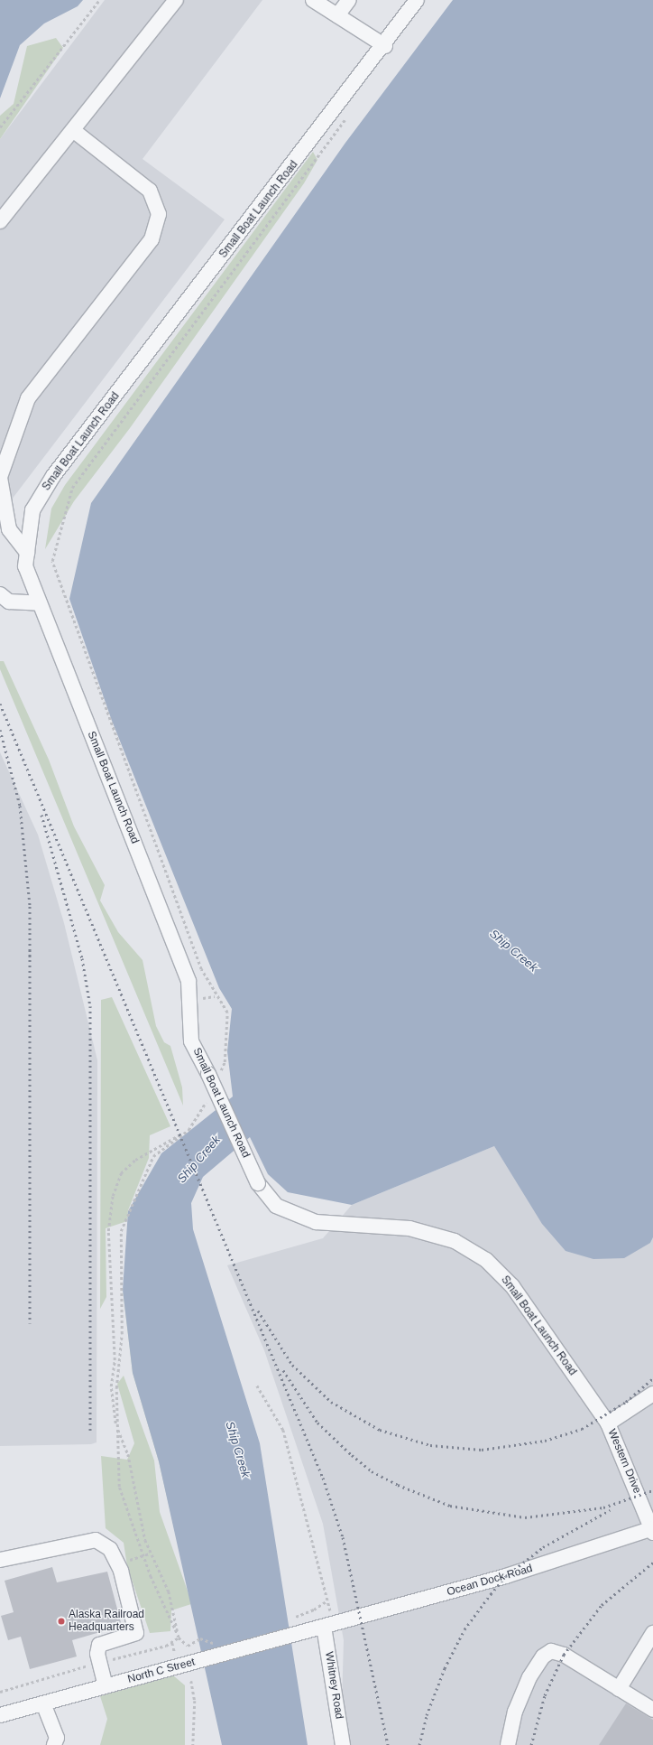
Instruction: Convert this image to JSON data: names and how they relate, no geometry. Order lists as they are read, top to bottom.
{
  "streets": {
    "street": [
      "Small Boat Launch Road",
      "Western Drive",
      "Ocean Dock Road",
      "North C Street",
      "Whitney Road"
    ]
  },
  "crossings": [
    ["Small Boat Launch Road", "Western Drive"],
    ["Western Drive", "Ocean Dock Road"],
    ["Ocean Dock Road", "North C Street"],
    ["Ocean Dock Road", "Whitney Road"],
    ["North C Street", "Whitney Road"]
  ],
  "water": ["Ship Creek"],
  "places": ["Alaska Railroad Headquarters"]
}
